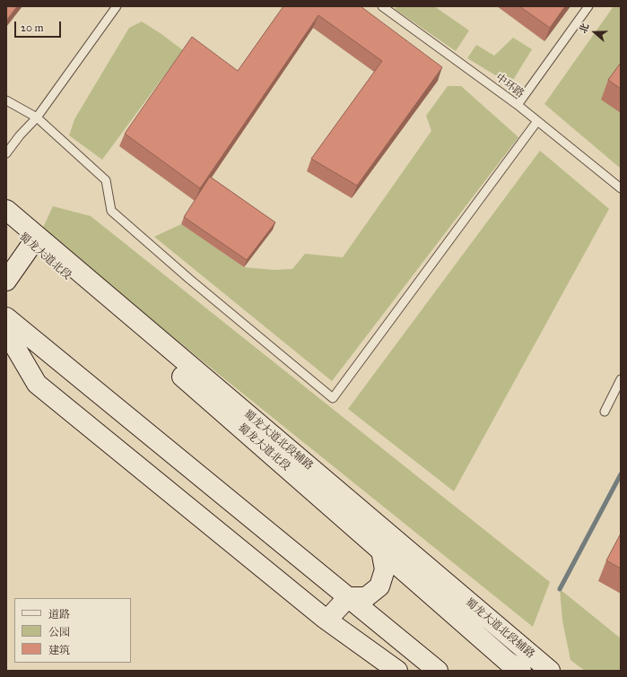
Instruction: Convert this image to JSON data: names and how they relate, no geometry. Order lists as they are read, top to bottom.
{
  "streets": {
    "main road": ["蜀龙大道北段", "蜀龙大道北段辅路"],
    "lane": ["中环路"]
  },
  "crossings": [
    ["蜀龙大道北段", "蜀龙大道北段辅路"]
  ],
  "legend": ["道路", "公园", "建筑"],
  "scale_bar": "20 m",
  "north": "left"
}
